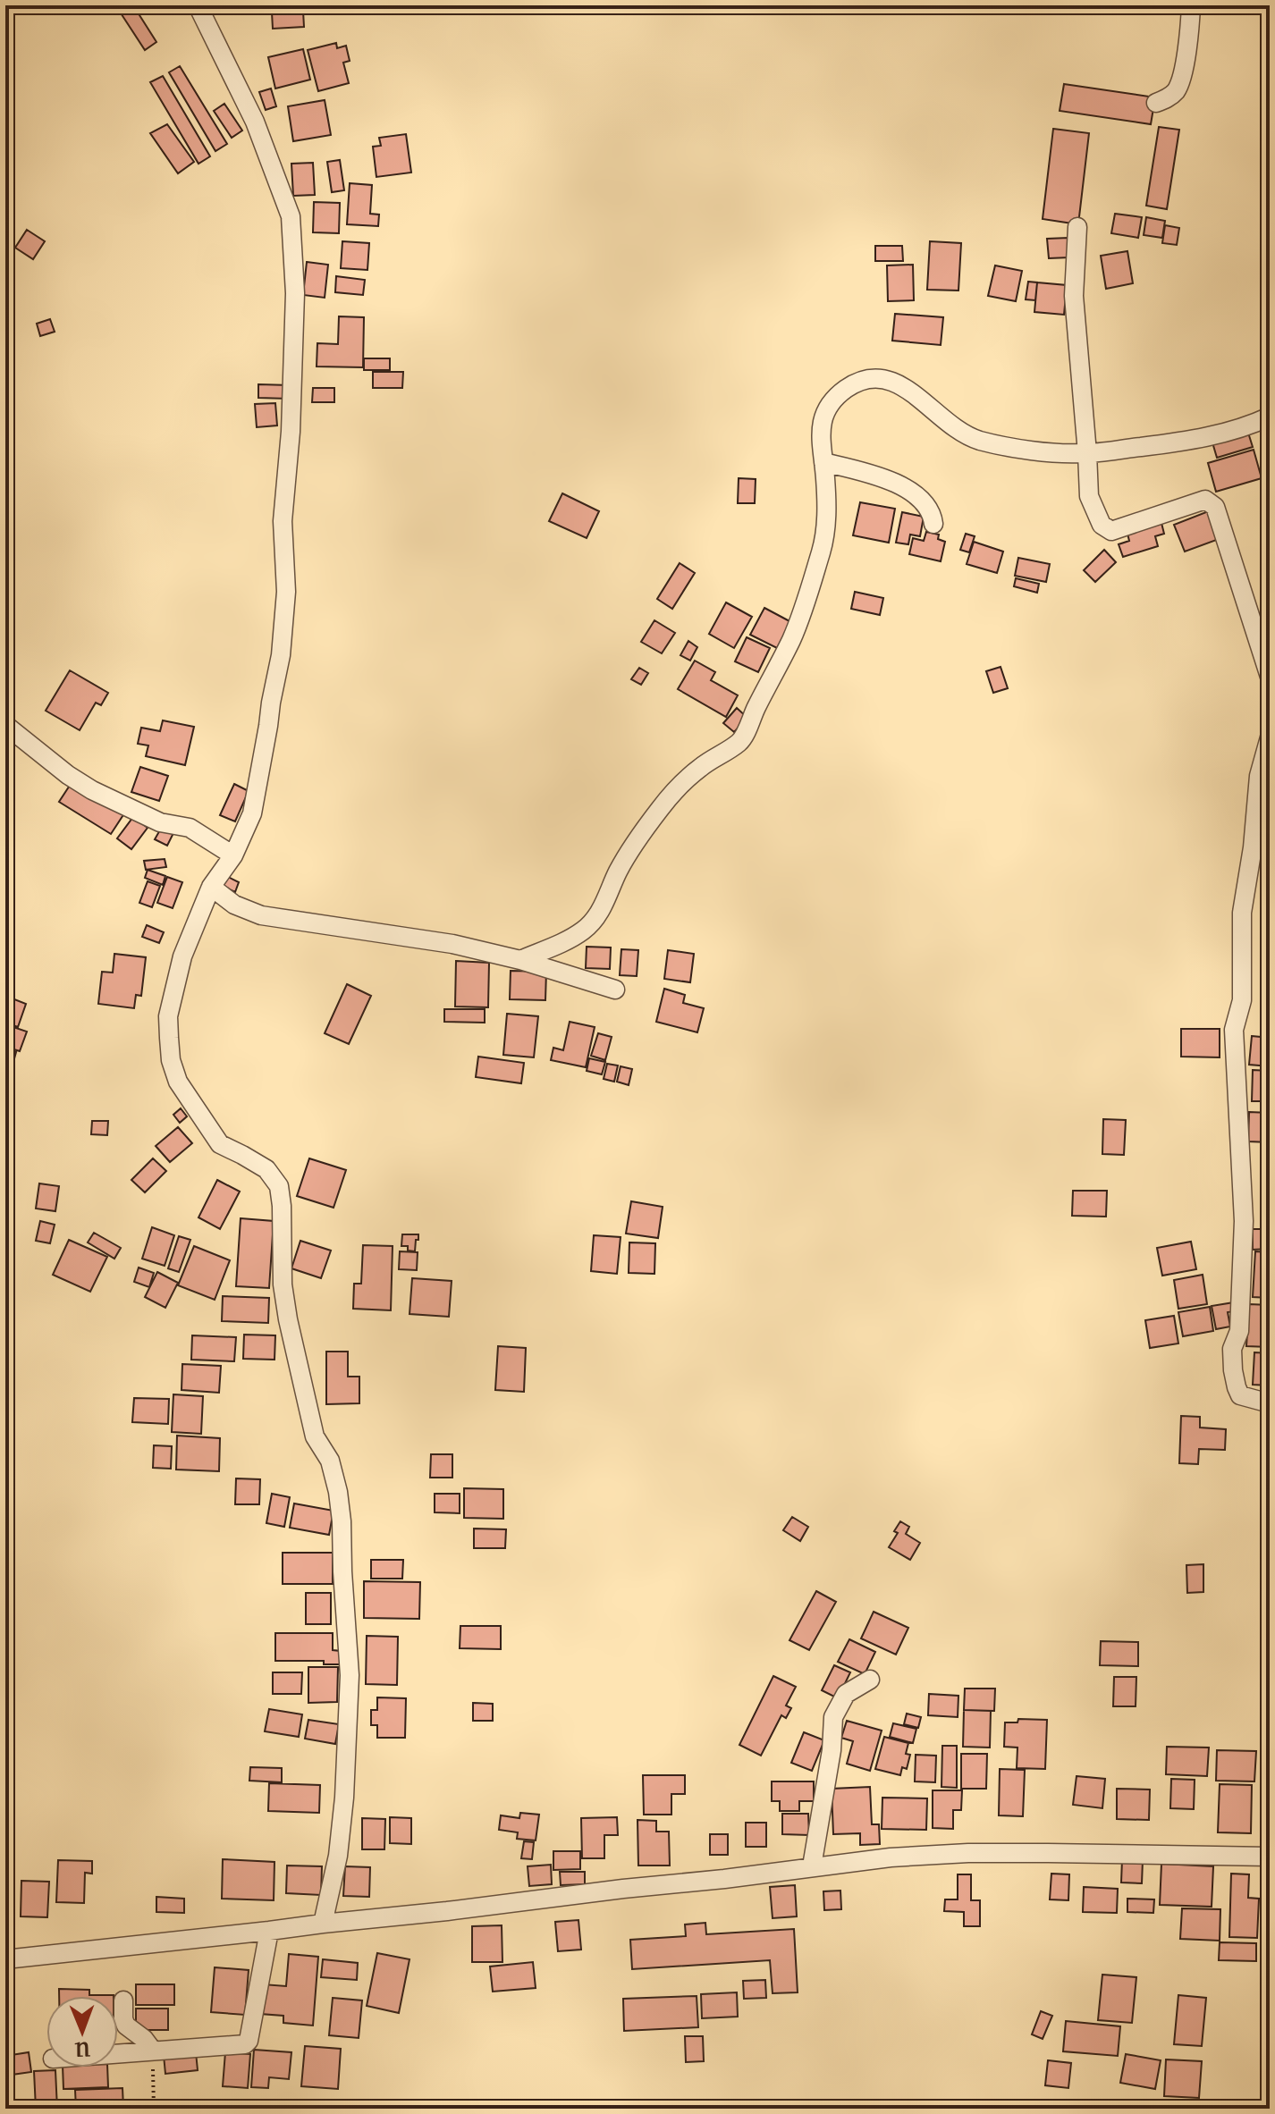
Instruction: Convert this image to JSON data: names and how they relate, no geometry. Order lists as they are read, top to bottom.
{
  "north": "bottom"
}
